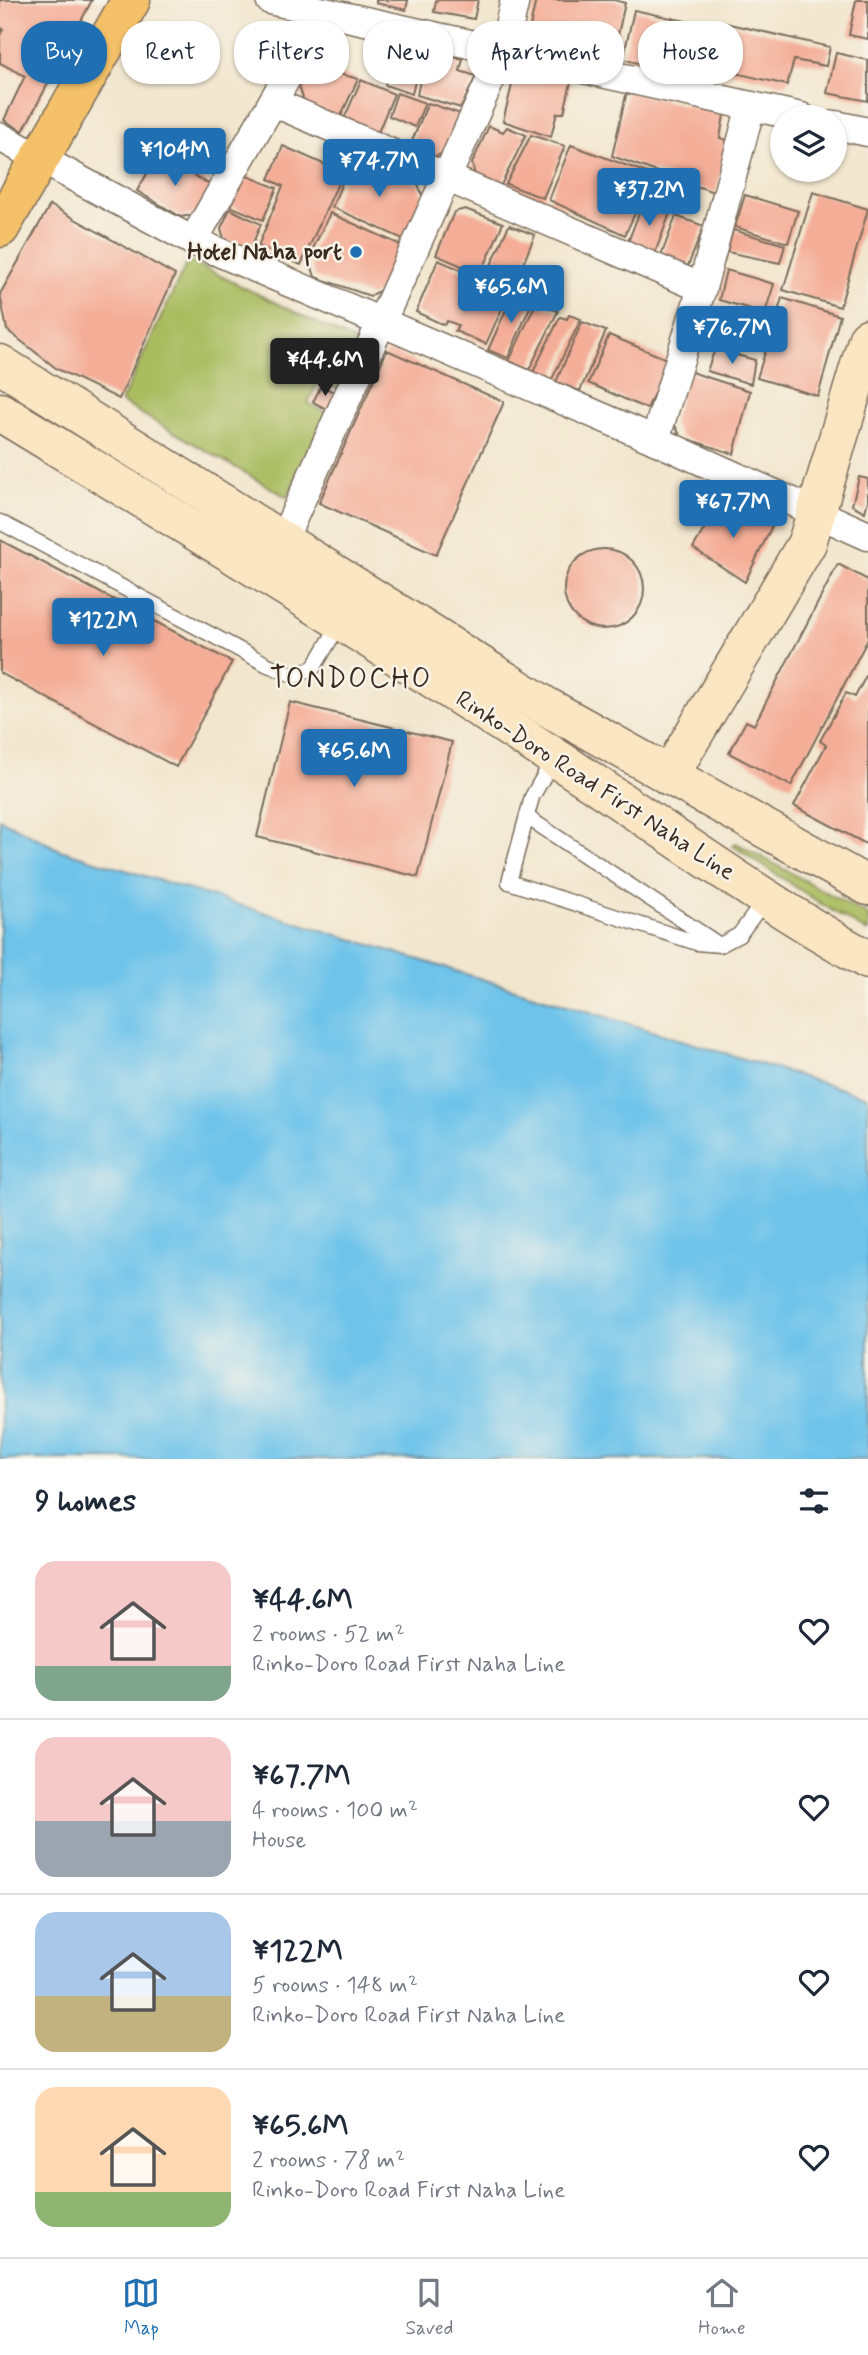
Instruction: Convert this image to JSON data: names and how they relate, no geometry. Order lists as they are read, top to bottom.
{
  "streets": {
    "street": ["Rinko-Doro Road First Naha Line"]
  },
  "districts": ["TONDOCHO"],
  "places": ["Hotel Naha port"],
  "page": {
    "chip": [
      "Buy",
      "Rent",
      "Filters",
      "New",
      "Apartment",
      "House"
    ],
    "price": [
      "¥104M",
      "¥74.7M",
      "¥37.2M",
      "¥65.6M",
      "¥76.7M",
      "¥44.6M",
      "¥67.7M",
      "¥122M",
      "¥65.6M"
    ],
    "heading": "9 homes",
    "list": [
      {
        "name": "¥44.6M",
        "note": "2 rooms · 52 m² · Rinko-Doro Road First Naha Line"
      },
      {
        "name": "¥67.7M",
        "note": "4 rooms · 100 m² · House"
      },
      {
        "name": "¥122M",
        "note": "5 rooms · 148 m² · Rinko-Doro Road First Naha Line"
      },
      {
        "name": "¥65.6M",
        "note": "2 rooms · 78 m² · Rinko-Doro Road First Naha Line"
      }
    ],
    "tabs": ["Map", "Saved", "Home"]
  }
}
